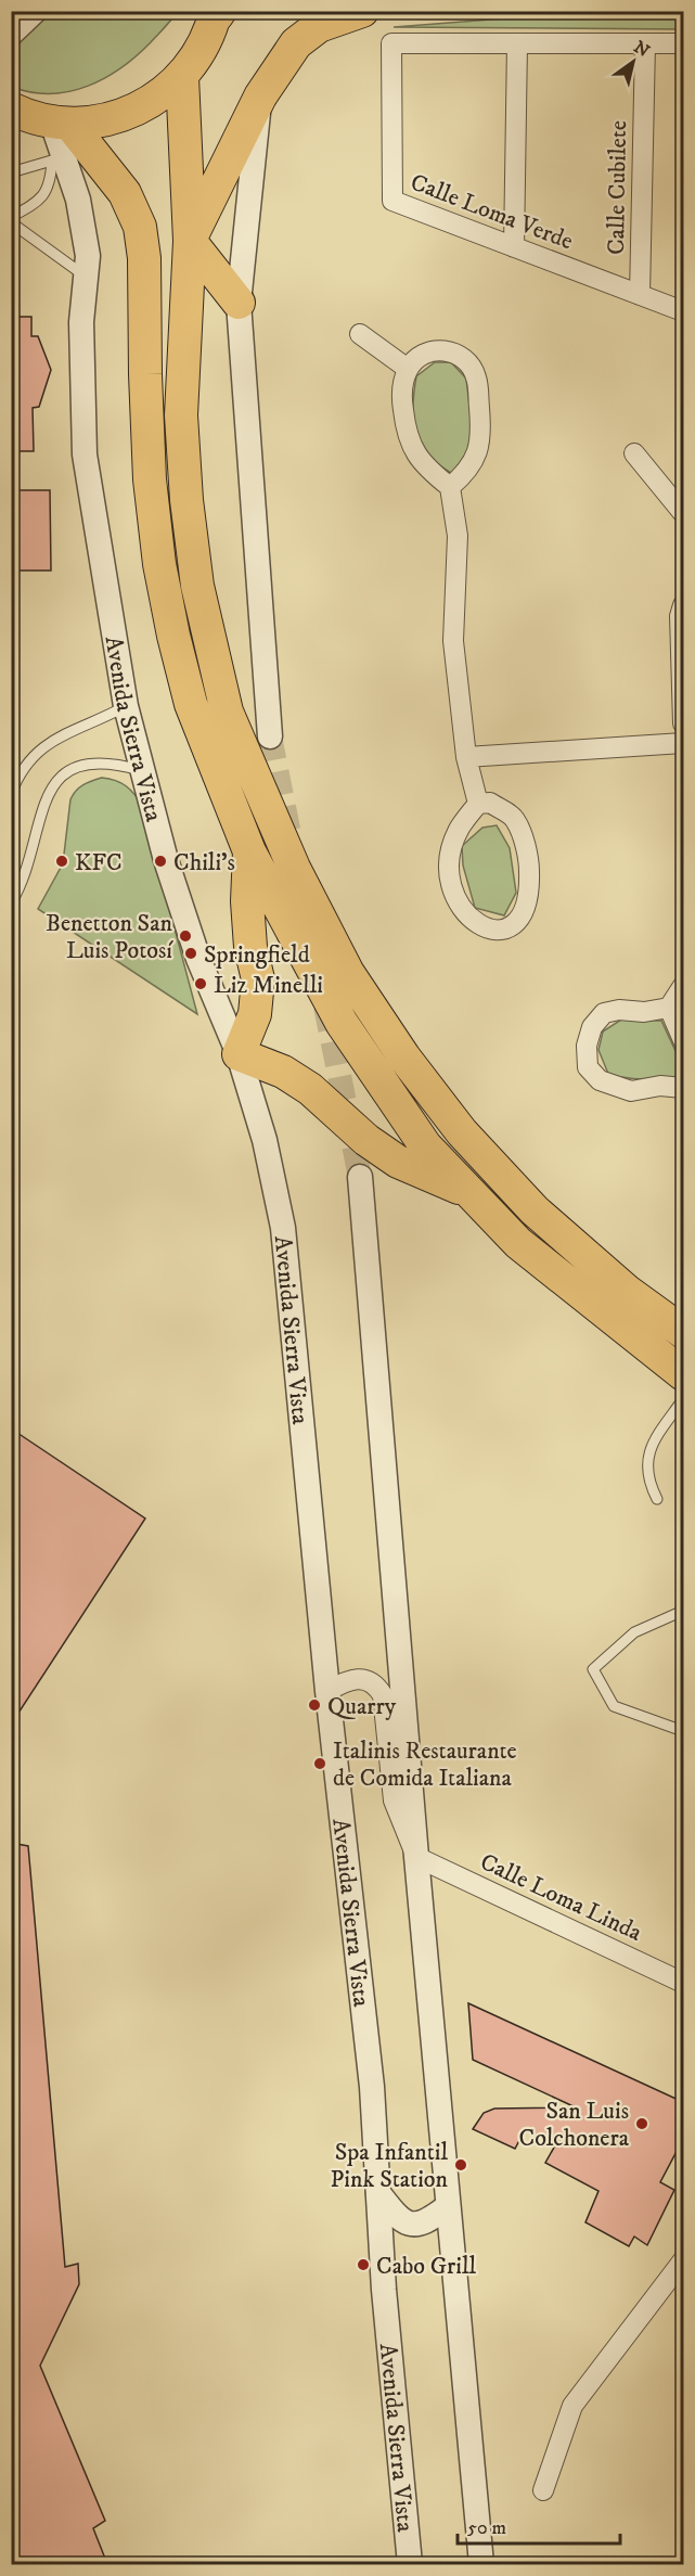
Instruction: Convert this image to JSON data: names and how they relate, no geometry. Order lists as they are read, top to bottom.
{
  "streets": {
    "street": [
      "Calle Cubilete",
      "Calle Loma Verde",
      "Avenida Sierra Vista",
      "Calle Loma Linda"
    ]
  },
  "crossings": [
    ["Calle Cubilete", "Calle Loma Verde"]
  ],
  "places": [
    "KFC",
    "Chili's",
    "Benetton San Luis Potosí",
    "Springfield",
    "Liz Minelli",
    "Quarry",
    "Italinis Restaurante de Comida Italiana",
    "San Luis Colchonera",
    "Spa Infantil Pink Station",
    "Cabo Grill"
  ],
  "scale_bar": "50 m",
  "north": "top right"
}
